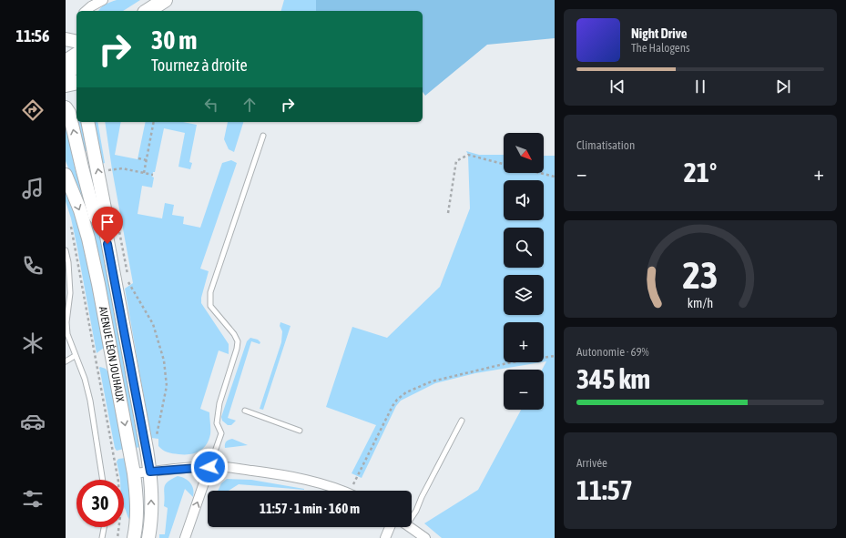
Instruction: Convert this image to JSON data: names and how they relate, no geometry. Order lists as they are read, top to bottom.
{
  "streets": {
    "main road": ["AVENUE LÉON JOUHAUX"]
  },
  "north": "bottom right",
  "page": {
    "tabs": "11:56",
    "turn": ["30 m", "Tournez à droite"],
    "song": ["Night Drive", "The Halogens"],
    "tile": [
      "Climatisation",
      ["Autonomie · 69%", "345 km"],
      ["Arrivée", "11:57"]
    ],
    "map_buttons": ["+", "−"],
    "heat": ["−", "21°", "+"],
    "limit": "30",
    "trip": "11:57 · 1 min · 160 m",
    "gauge": ["23", "km/h"]
  }
}
